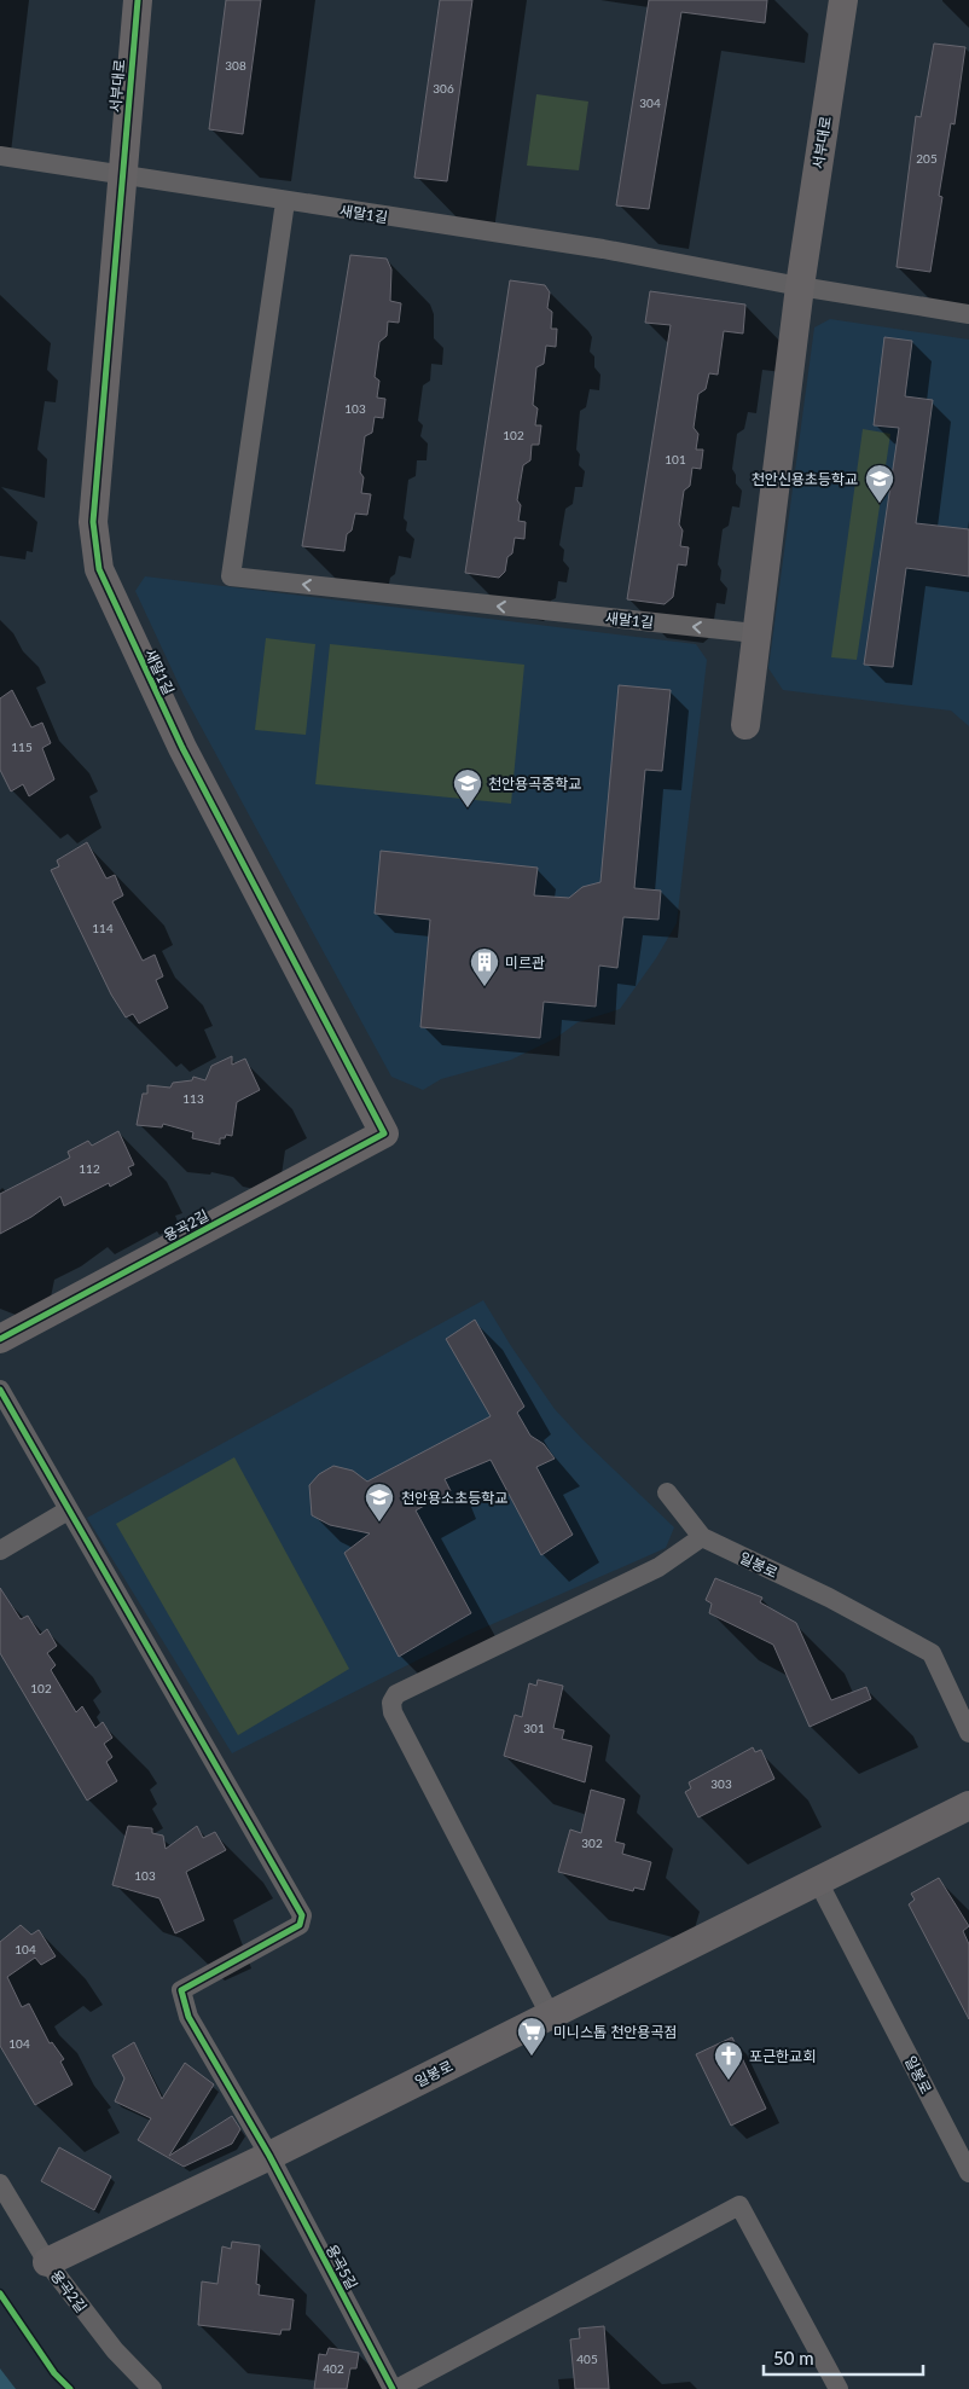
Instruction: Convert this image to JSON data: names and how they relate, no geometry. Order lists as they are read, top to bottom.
{
  "streets": {
    "street": [
      "서부대로",
      "새말1길",
      "용곡2길",
      "일봉로",
      "용곡5길"
    ]
  },
  "crossings": [
    ["서부대로", "새말1길"],
    ["새말1길", "용곡2길"],
    ["용곡2길", "일봉로"],
    ["일봉로", "용곡5길"]
  ],
  "places": {
    "school or university": ["천안신용초등학교", "천안용곡중학교", "천안용소초등학교"],
    "building": ["미르관"],
    "supermarket": ["미니스톱 천안용곡점"],
    "church": ["포근한교회"]
  },
  "house_numbers": [
    "308",
    "306",
    "304",
    "205",
    "103",
    "102",
    "101",
    "115",
    "114",
    "113",
    "112",
    "102",
    "301",
    "303",
    "302",
    "103",
    "104",
    "104",
    "405",
    "402"
  ],
  "scale_bar": "50 m"
}
